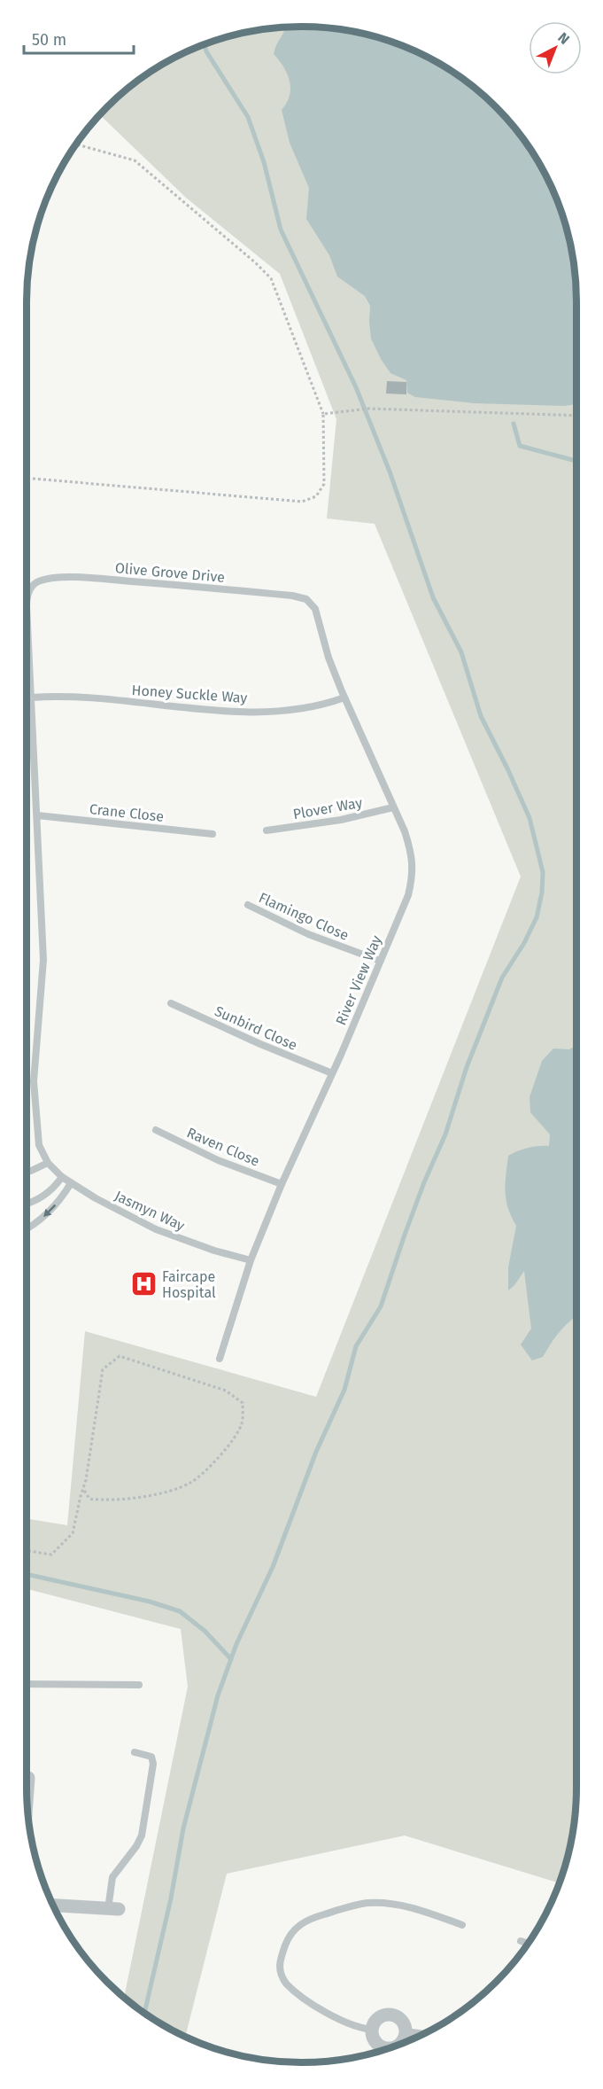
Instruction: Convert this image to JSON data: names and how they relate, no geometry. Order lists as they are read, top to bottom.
{
  "streets": {
    "lane": [
      "Olive Grove Drive",
      "Honey Suckle Way",
      "Plover Way",
      "Crane Close",
      "Flamingo Close",
      "River View Way",
      "Sunbird Close",
      "Raven Close",
      "Jasmyn Way"
    ]
  },
  "crossings": [
    ["Olive Grove Drive", "Honey Suckle Way"],
    ["Olive Grove Drive", "River View Way"],
    ["Honey Suckle Way", "River View Way"],
    ["Plover Way", "River View Way"],
    ["Flamingo Close", "River View Way"],
    ["River View Way", "Sunbird Close"],
    ["River View Way", "Raven Close"],
    ["River View Way", "Jasmyn Way"]
  ],
  "places": {
    "hospital": ["Faircape Hospital"]
  },
  "scale_bar": "50 m",
  "north": "top right"
}
